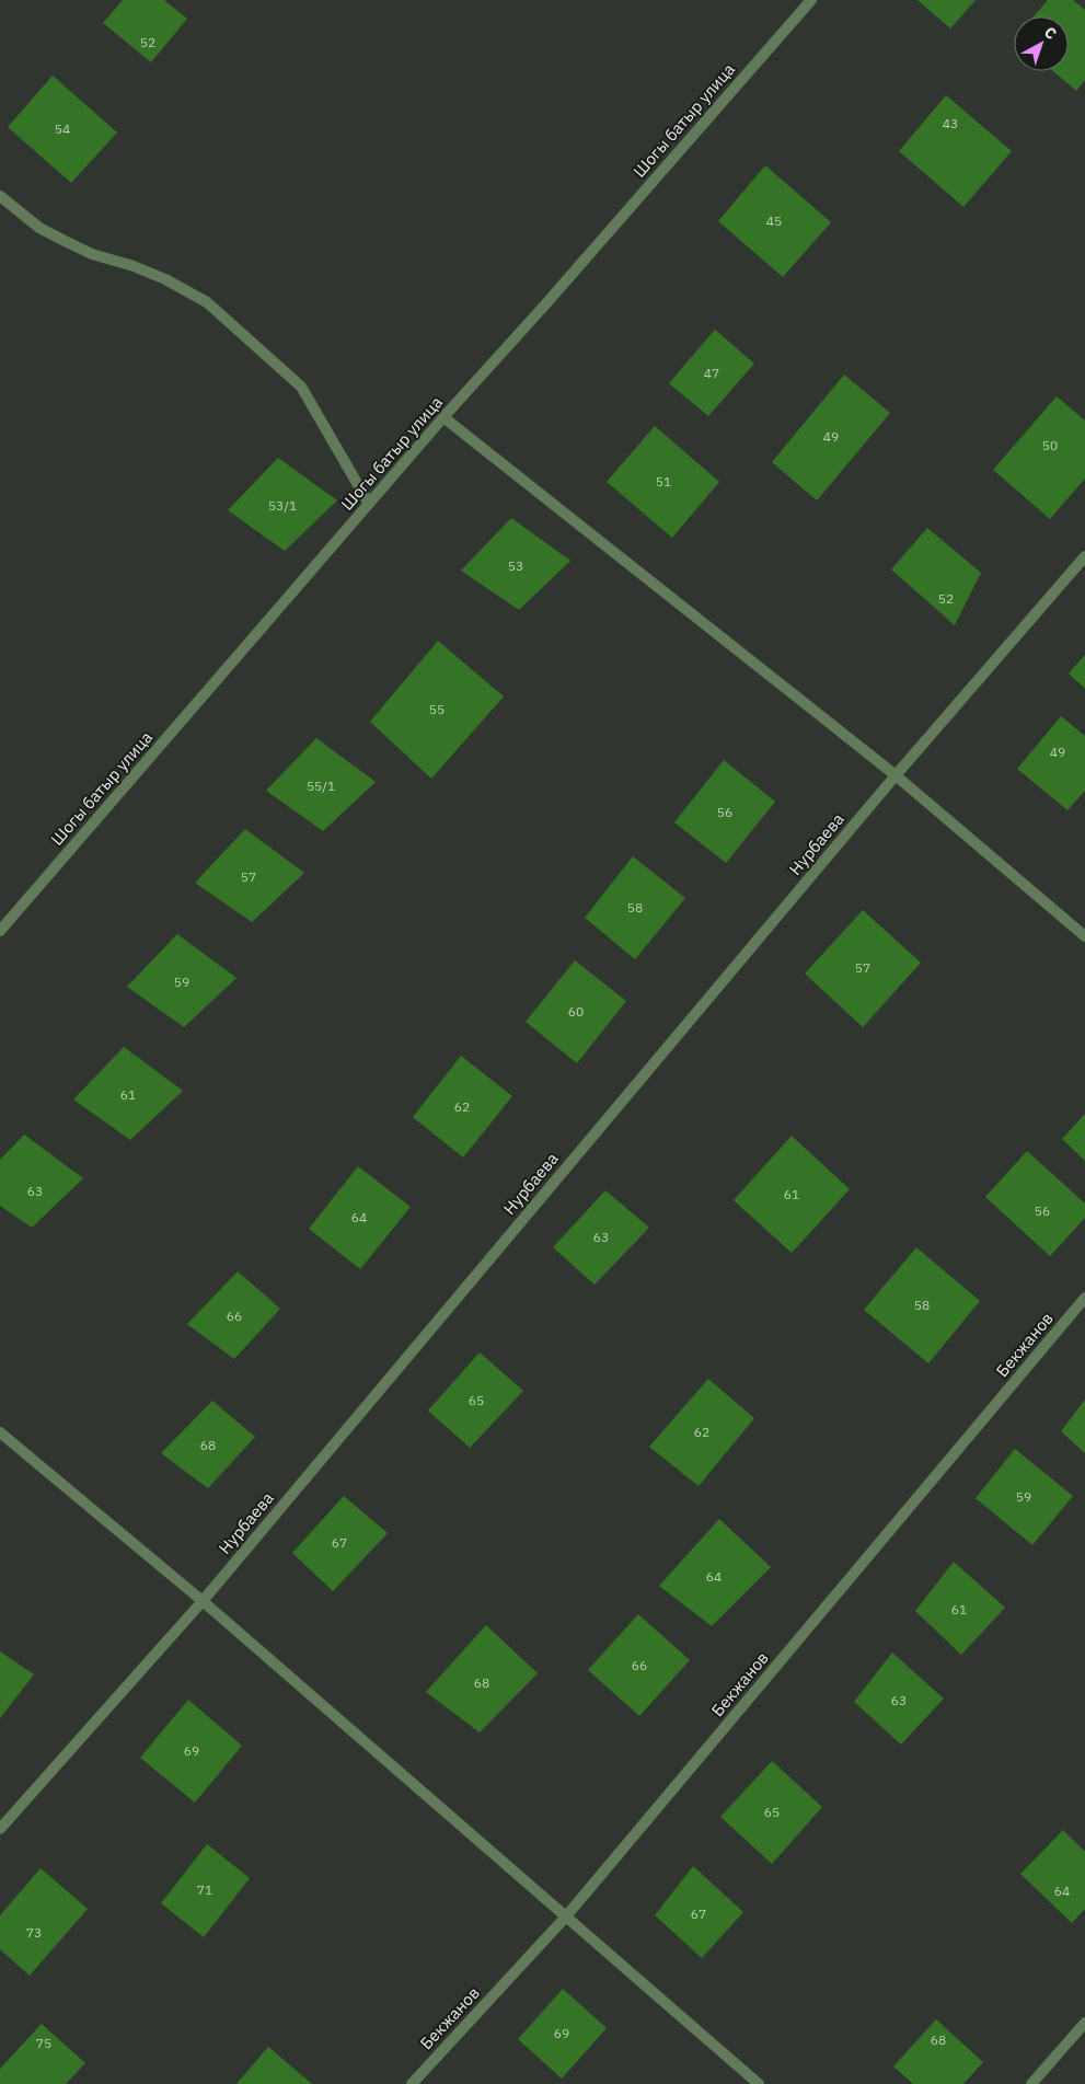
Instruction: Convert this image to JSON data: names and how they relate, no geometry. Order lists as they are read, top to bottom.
{
  "streets": {
    "street": ["Шогы батыр улица", "Нурбаева", "Бекжанов"]
  },
  "house_numbers": [
    "52",
    "43",
    "54",
    "45",
    "47",
    "49",
    "50",
    "51",
    "53/1",
    "53",
    "52",
    "55",
    "49",
    "55/1",
    "56",
    "57",
    "58",
    "57",
    "59",
    "60",
    "61",
    "62",
    "63",
    "61",
    "56",
    "64",
    "63",
    "58",
    "66",
    "65",
    "62",
    "68",
    "59",
    "67",
    "64",
    "61",
    "66",
    "68",
    "63",
    "69",
    "65",
    "71",
    "64",
    "67",
    "73",
    "69",
    "68",
    "75"
  ],
  "north": "top right"
}
